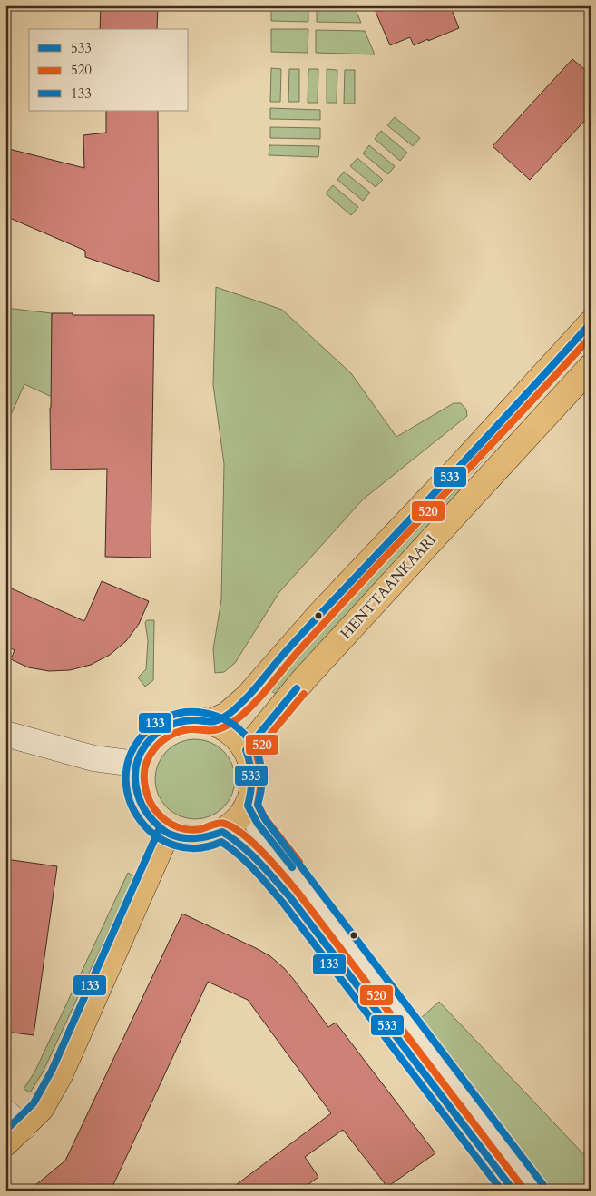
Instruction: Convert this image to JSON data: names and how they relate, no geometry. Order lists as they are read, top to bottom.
{
  "streets": {
    "main road": ["HENTTAANKAARI"]
  },
  "lines": ["transit line 533", "transit line 520", "transit line 133"],
  "legend": ["533", "520", "133"]
}
